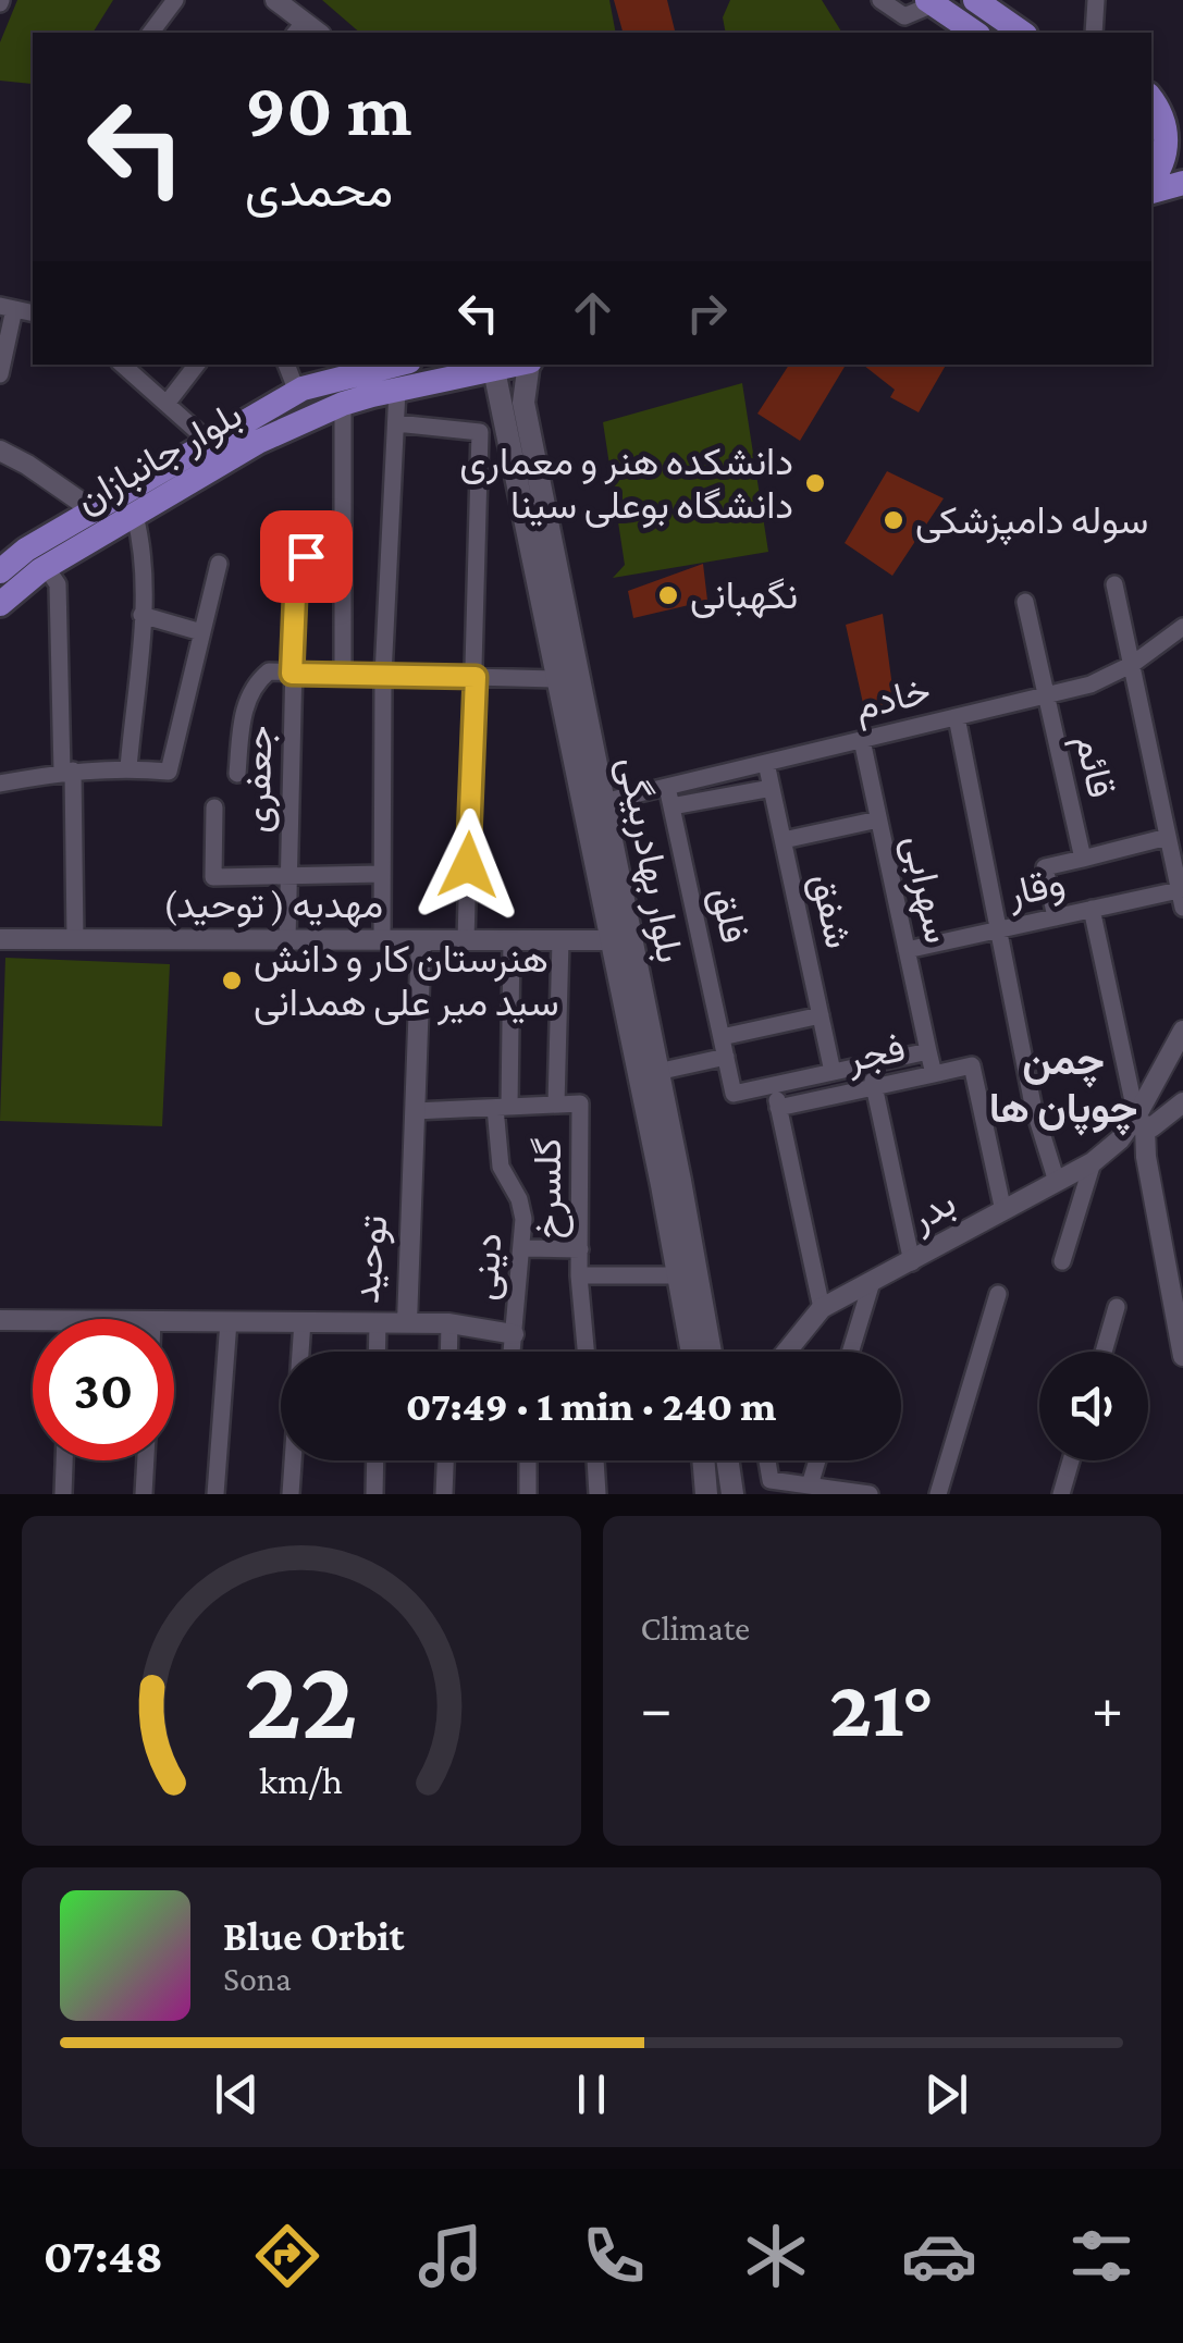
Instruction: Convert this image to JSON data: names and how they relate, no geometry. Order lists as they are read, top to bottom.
{
  "streets": {
    "main road": ["بلوار جانبازان", "بلوار بهادربیگی"],
    "street": [
      "خادم",
      "قائم",
      "جعفری",
      "وقار",
      "سهرابی",
      "مهدیه ( توحید)",
      "شفق",
      "فلق",
      "فجر",
      "گلسرخ",
      "بدر",
      "توحید",
      "دینی"
    ]
  },
  "crossings": [
    ["بلوار جانبازان", "بلوار بهادربیگی"],
    ["خادم", "قائم"],
    ["خادم", "بلوار بهادربیگی"],
    ["خادم", "سهرابی"],
    ["خادم", "شفق"],
    ["خادم", "فلق"],
    ["قائم", "وقار"],
    ["جعفری", "مهدیه ( توحید)"],
    ["بلوار بهادربیگی", "مهدیه ( توحید)"],
    ["وقار", "سهرابی"],
    ["سهرابی", "فجر"],
    ["مهدیه ( توحید)", "توحید"],
    ["مهدیه ( توحید)", "دینی"],
    ["شفق", "فجر"],
    ["فلق", "فجر"],
    ["گلسرخ", "توحید"],
    ["گلسرخ", "دینی"]
  ],
  "districts": ["چمن چوپان ها"],
  "places": [
    "دانشکده هنر و معماری دانشگاه بوعلی سینا",
    "سوله دامپزشکی",
    "نگهبانی",
    "هنرستان کار و دانش سید میر علی همدانی"
  ],
  "page": {
    "turn": ["90 m", "محمدی"],
    "limit": "30",
    "trip": "07:49 · 1 min · 240 m",
    "tile": "Climate",
    "heat": ["−", "21°", "+"],
    "song": ["Blue Orbit", "Sona"],
    "tabs": "07:48",
    "gauge": ["22", "km/h"]
  }
}
